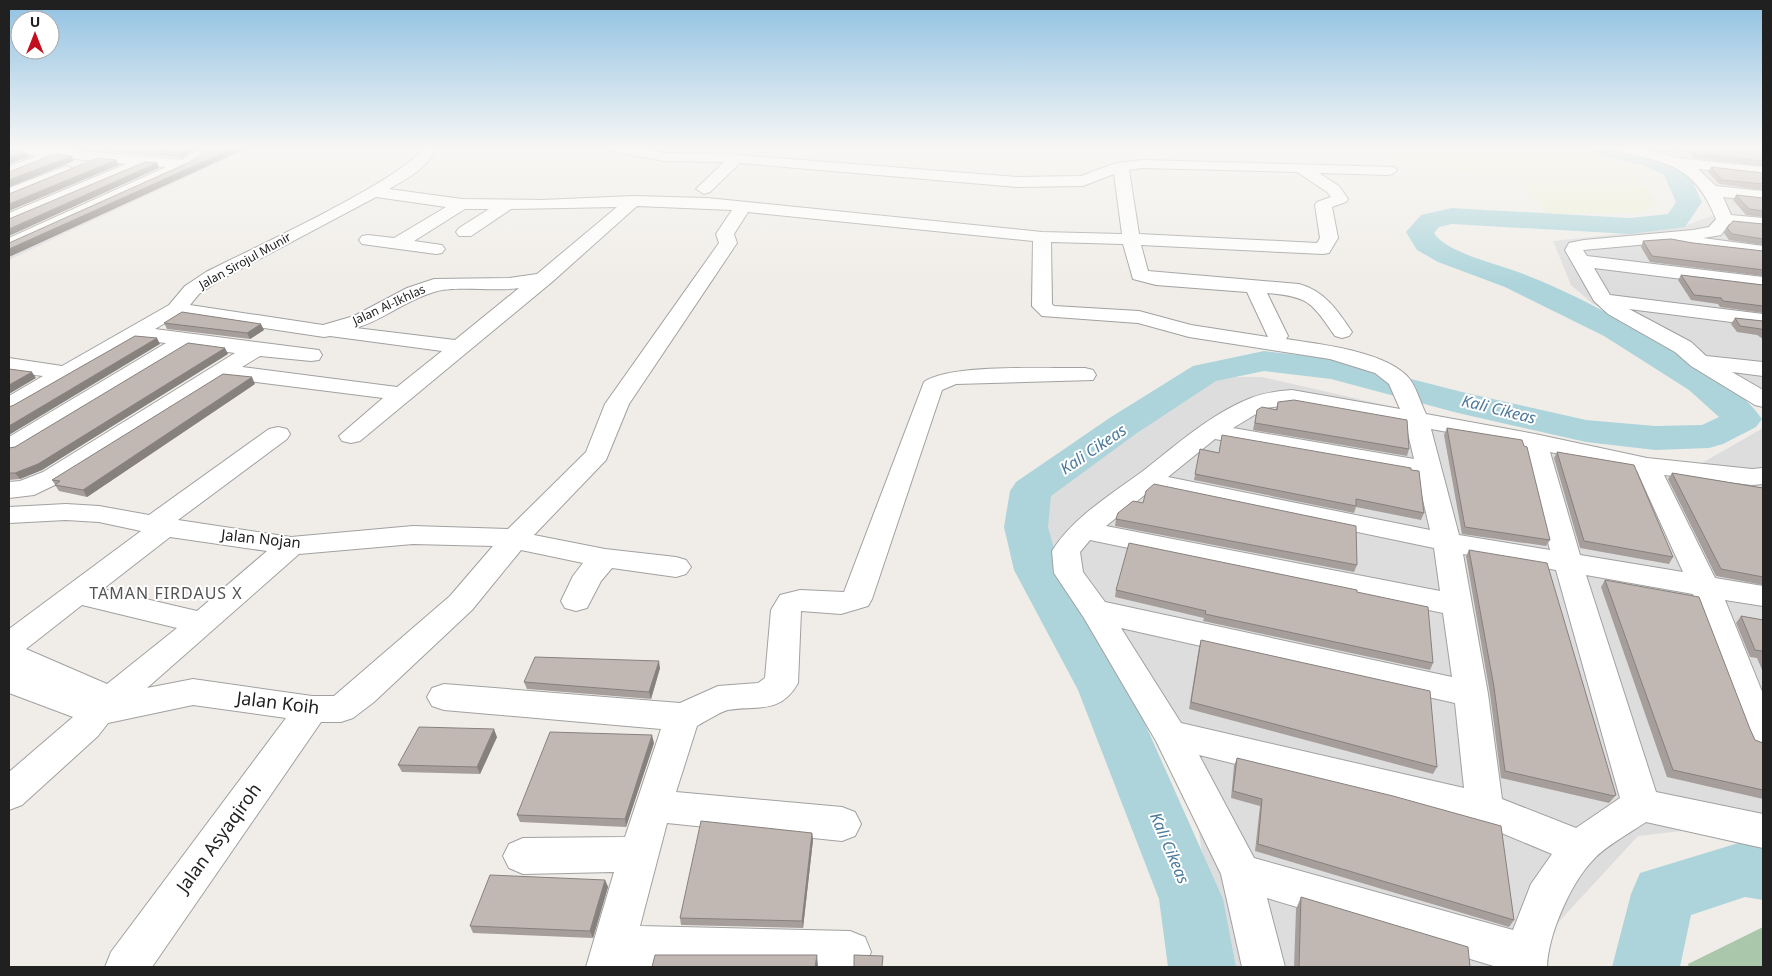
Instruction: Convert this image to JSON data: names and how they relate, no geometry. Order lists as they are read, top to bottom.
{
  "streets": {
    "street": [
      "Jalan Sirojul Munir",
      "Jalan Al-Ikhlas",
      "Jalan Nojan",
      "Jalan Koih",
      "Jalan Asyaqiroh"
    ]
  },
  "crossings": [
    ["Jalan Sirojul Munir", "Jalan Al-Ikhlas"],
    ["Jalan Nojan", "Jalan Koih"],
    ["Jalan Koih", "Jalan Asyaqiroh"]
  ],
  "districts": ["TAMAN FIRDAUS X"],
  "water": ["Kali Cikeas"],
  "north": "top"
}
